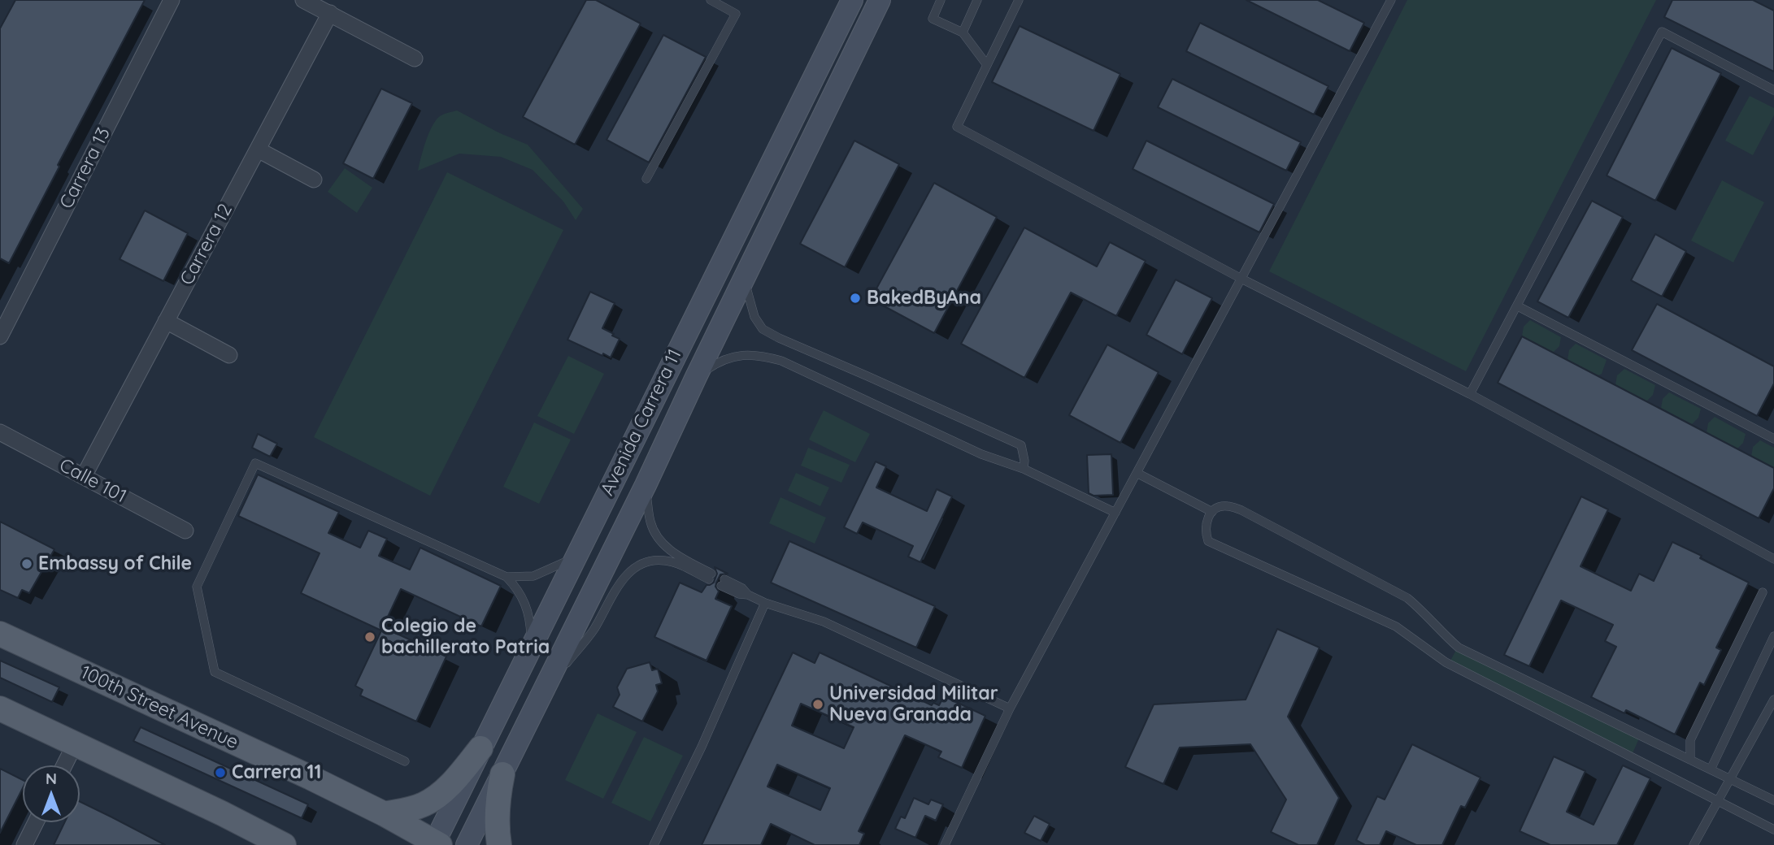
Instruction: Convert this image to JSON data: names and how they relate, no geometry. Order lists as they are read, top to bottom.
{
  "streets": {
    "main road": ["Avenida Carrera 11", "100th Street Avenue"],
    "street": ["Carrera 13", "Carrera 12", "Calle 101"]
  },
  "crossings": [
    ["Carrera 12", "Calle 101"],
    ["Avenida Carrera 11", "100th Street Avenue"]
  ],
  "places": [
    "BakedByAna",
    "Embassy of Chile",
    "Colegio de bachillerato Patria",
    "Universidad Militar Nueva Granada",
    "Carrera 11"
  ],
  "north": "top"
}
